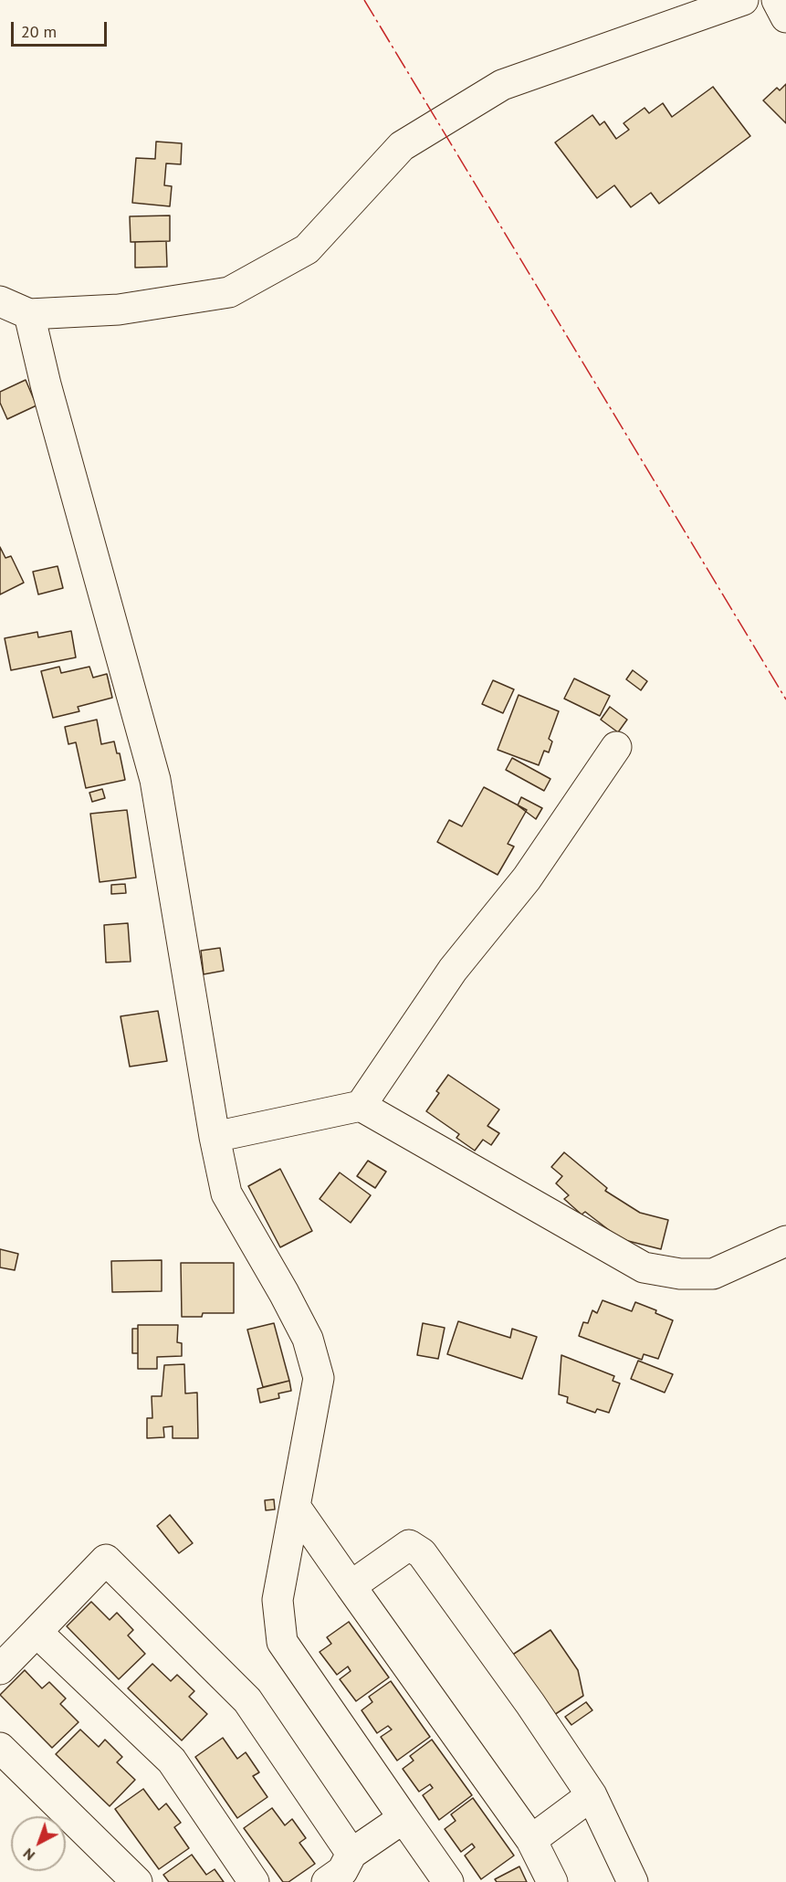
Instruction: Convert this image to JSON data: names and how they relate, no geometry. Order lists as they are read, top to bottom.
{
  "scale_bar": "20 m",
  "north": "bottom left"
}
